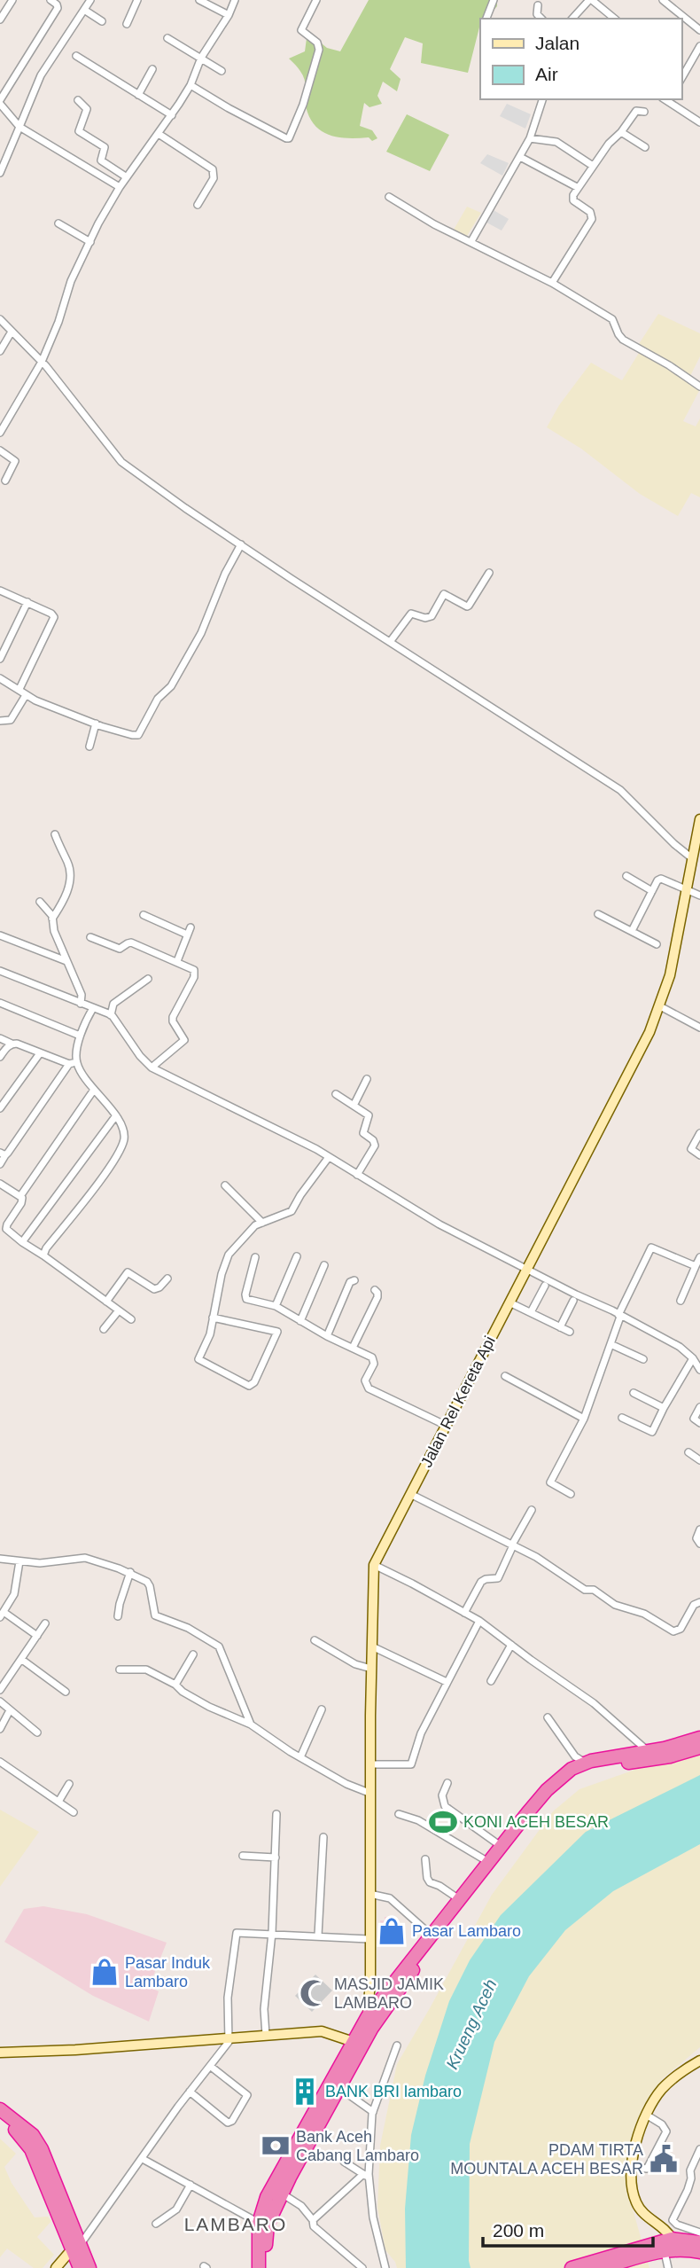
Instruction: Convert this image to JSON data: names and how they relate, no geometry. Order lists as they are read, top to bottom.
{
  "streets": {
    "main road": ["Jalan Rel Kereta Api"]
  },
  "districts": ["LAMBARO"],
  "water": ["Krueng Aceh"],
  "places": {
    "sports": ["KONI ACEH BESAR"],
    "shop": ["Pasar Lambaro", "Pasar Induk Lambaro"],
    "mosque": ["MASJID JAMIK LAMBARO"],
    "building": ["BANK BRI lambaro"],
    "bank": ["Bank Aceh Cabang Lambaro"],
    "public building": ["PDAM TIRTA MOUNTALA ACEH BESAR"]
  },
  "legend": ["Jalan", "Air"],
  "scale_bar": "200 m"
}
